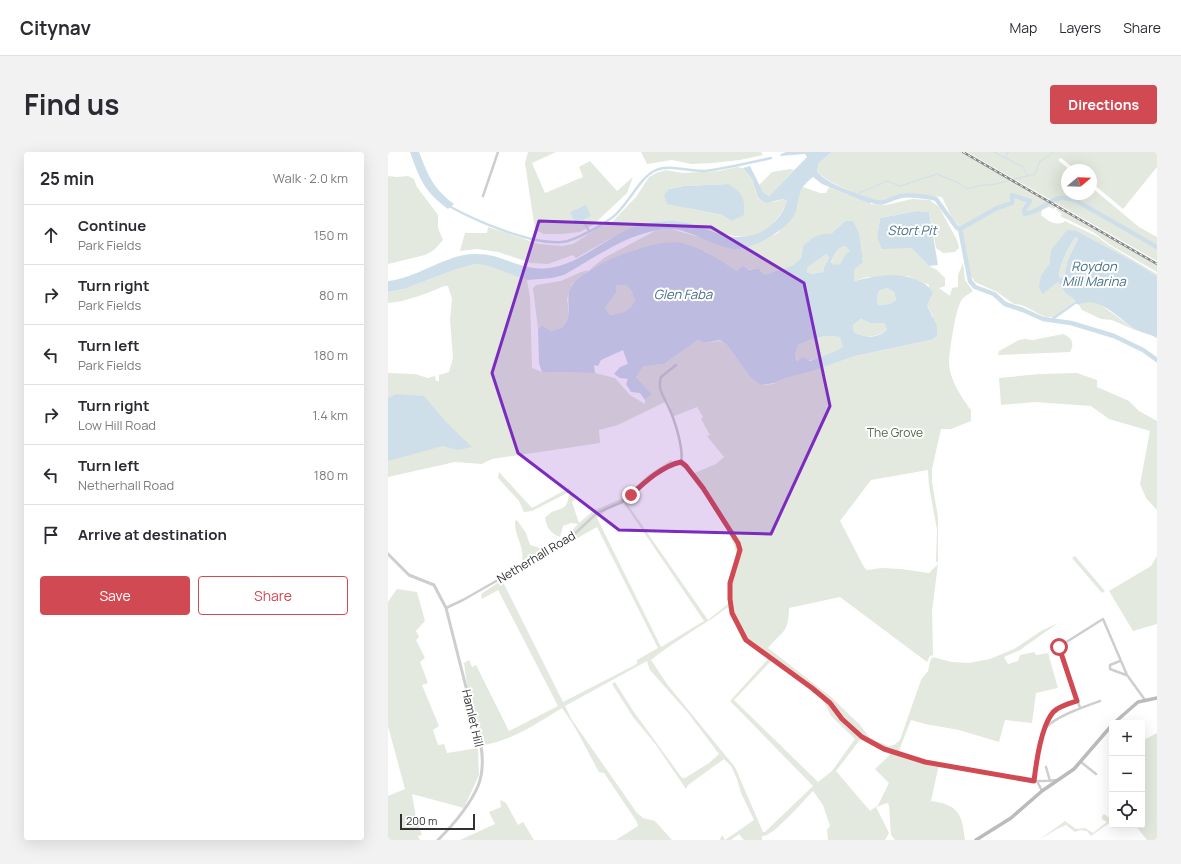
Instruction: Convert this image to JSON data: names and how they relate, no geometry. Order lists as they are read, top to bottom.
{
  "streets": {
    "street": ["Netherhall Road", "Hamlet Hill"]
  },
  "crossings": [
    ["Netherhall Road", "Hamlet Hill"]
  ],
  "water": ["Stort Pit", "Roydon Mill Marina", "Glen Faba"],
  "parks": ["The Grove"],
  "scale_bar": "200 m",
  "north": "right",
  "page": {
    "header": "Citynav",
    "nav": ["Map", "Layers", "Share"],
    "title": "Find us",
    "buttons": [
      "Directions",
      ["Save", "Share"]
    ],
    "heading": ["25 min", "Walk · 2.0 km"],
    "list": [
      ["Continue", "Park Fields", "150 m"],
      ["Turn right", "Park Fields", "80 m"],
      ["Turn left", "Park Fields", "180 m"],
      ["Turn right", "Low Hill Road", "1.4 km"],
      ["Turn left", "Netherhall Road", "180 m"],
      "Arrive at destination"
    ],
    "map_buttons": ["+", "−"],
    "scale": "200 m"
  }
}
